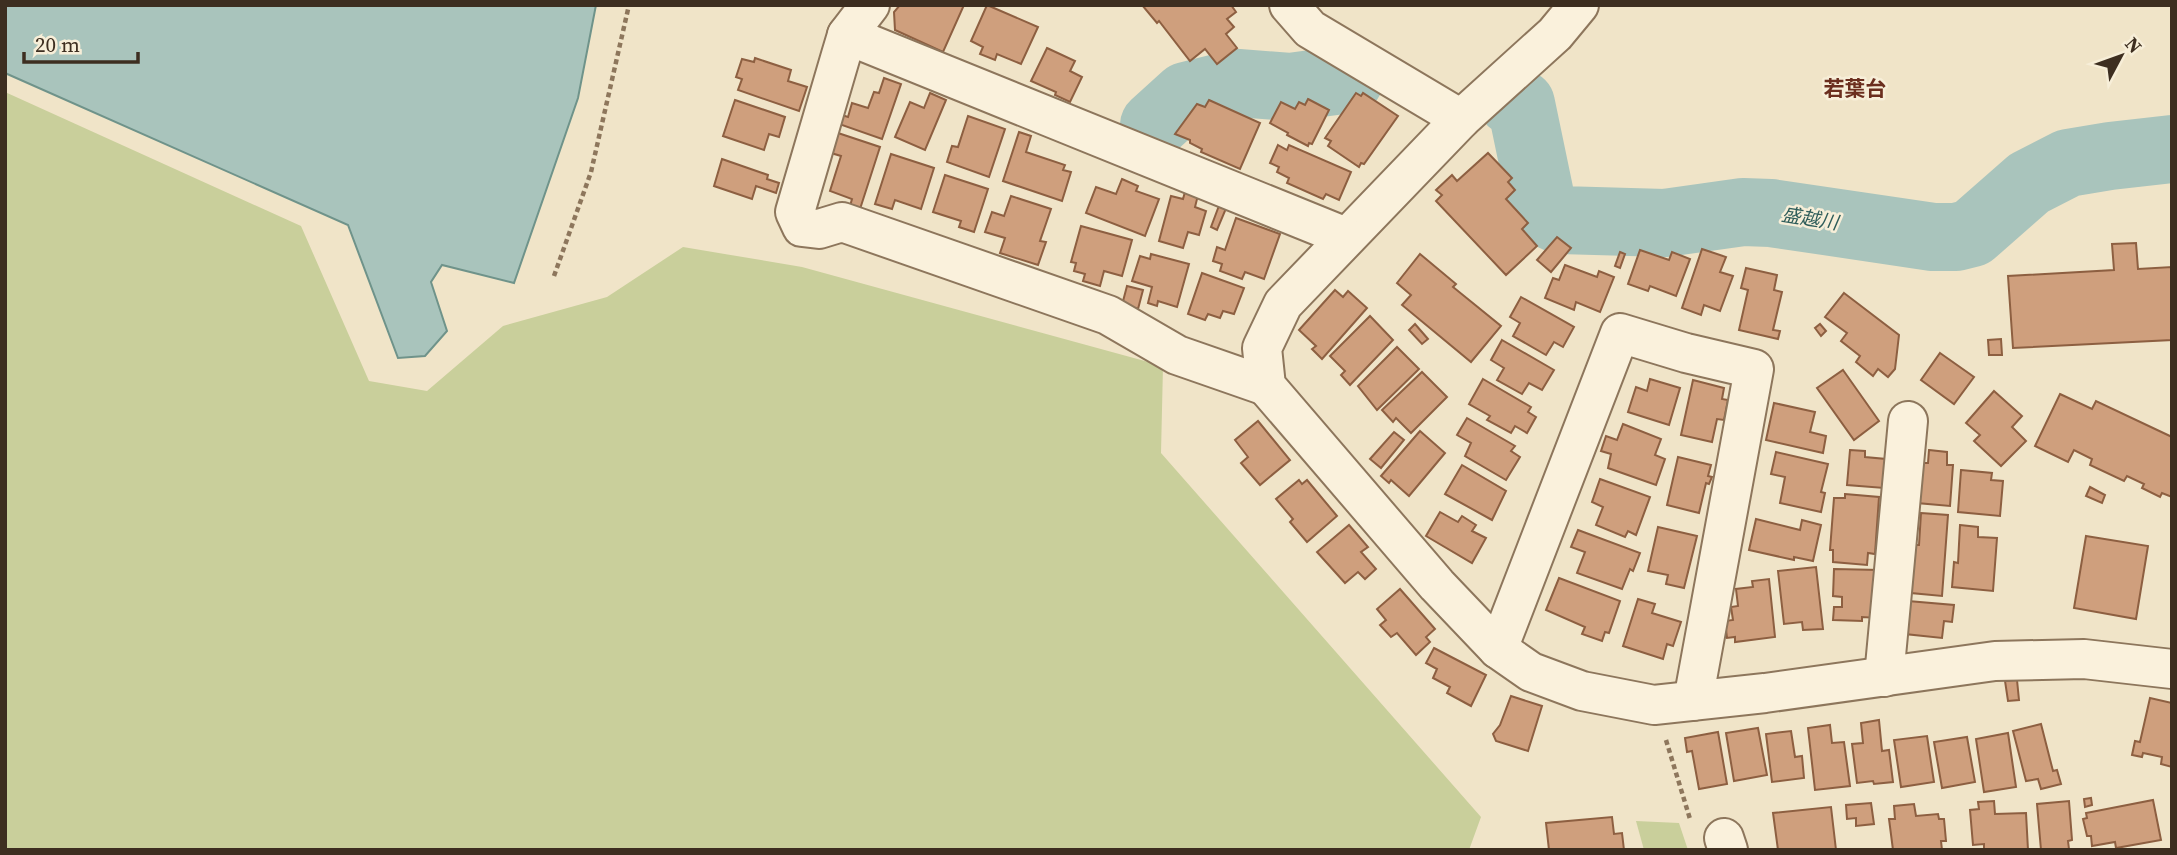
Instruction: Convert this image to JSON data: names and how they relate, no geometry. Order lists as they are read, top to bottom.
{
  "districts": ["若葉台"],
  "water": ["盛越川"],
  "scale_bar": "20 m",
  "north": "top right"
}
